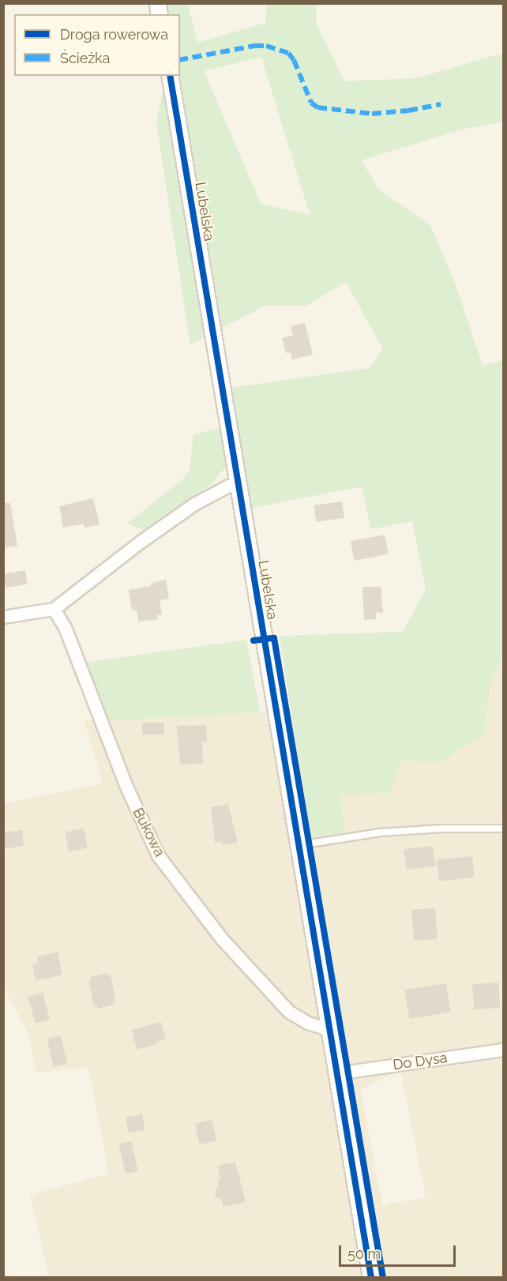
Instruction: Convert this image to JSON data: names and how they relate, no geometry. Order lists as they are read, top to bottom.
{
  "streets": {
    "street": ["Lubelska", "Bukowa", "Do Dysa"]
  },
  "crossings": [
    ["Lubelska", "Bukowa"],
    ["Lubelska", "Do Dysa"]
  ],
  "legend": ["Droga rowerowa", "Ścieżka"],
  "scale_bar": "50 m"
}
